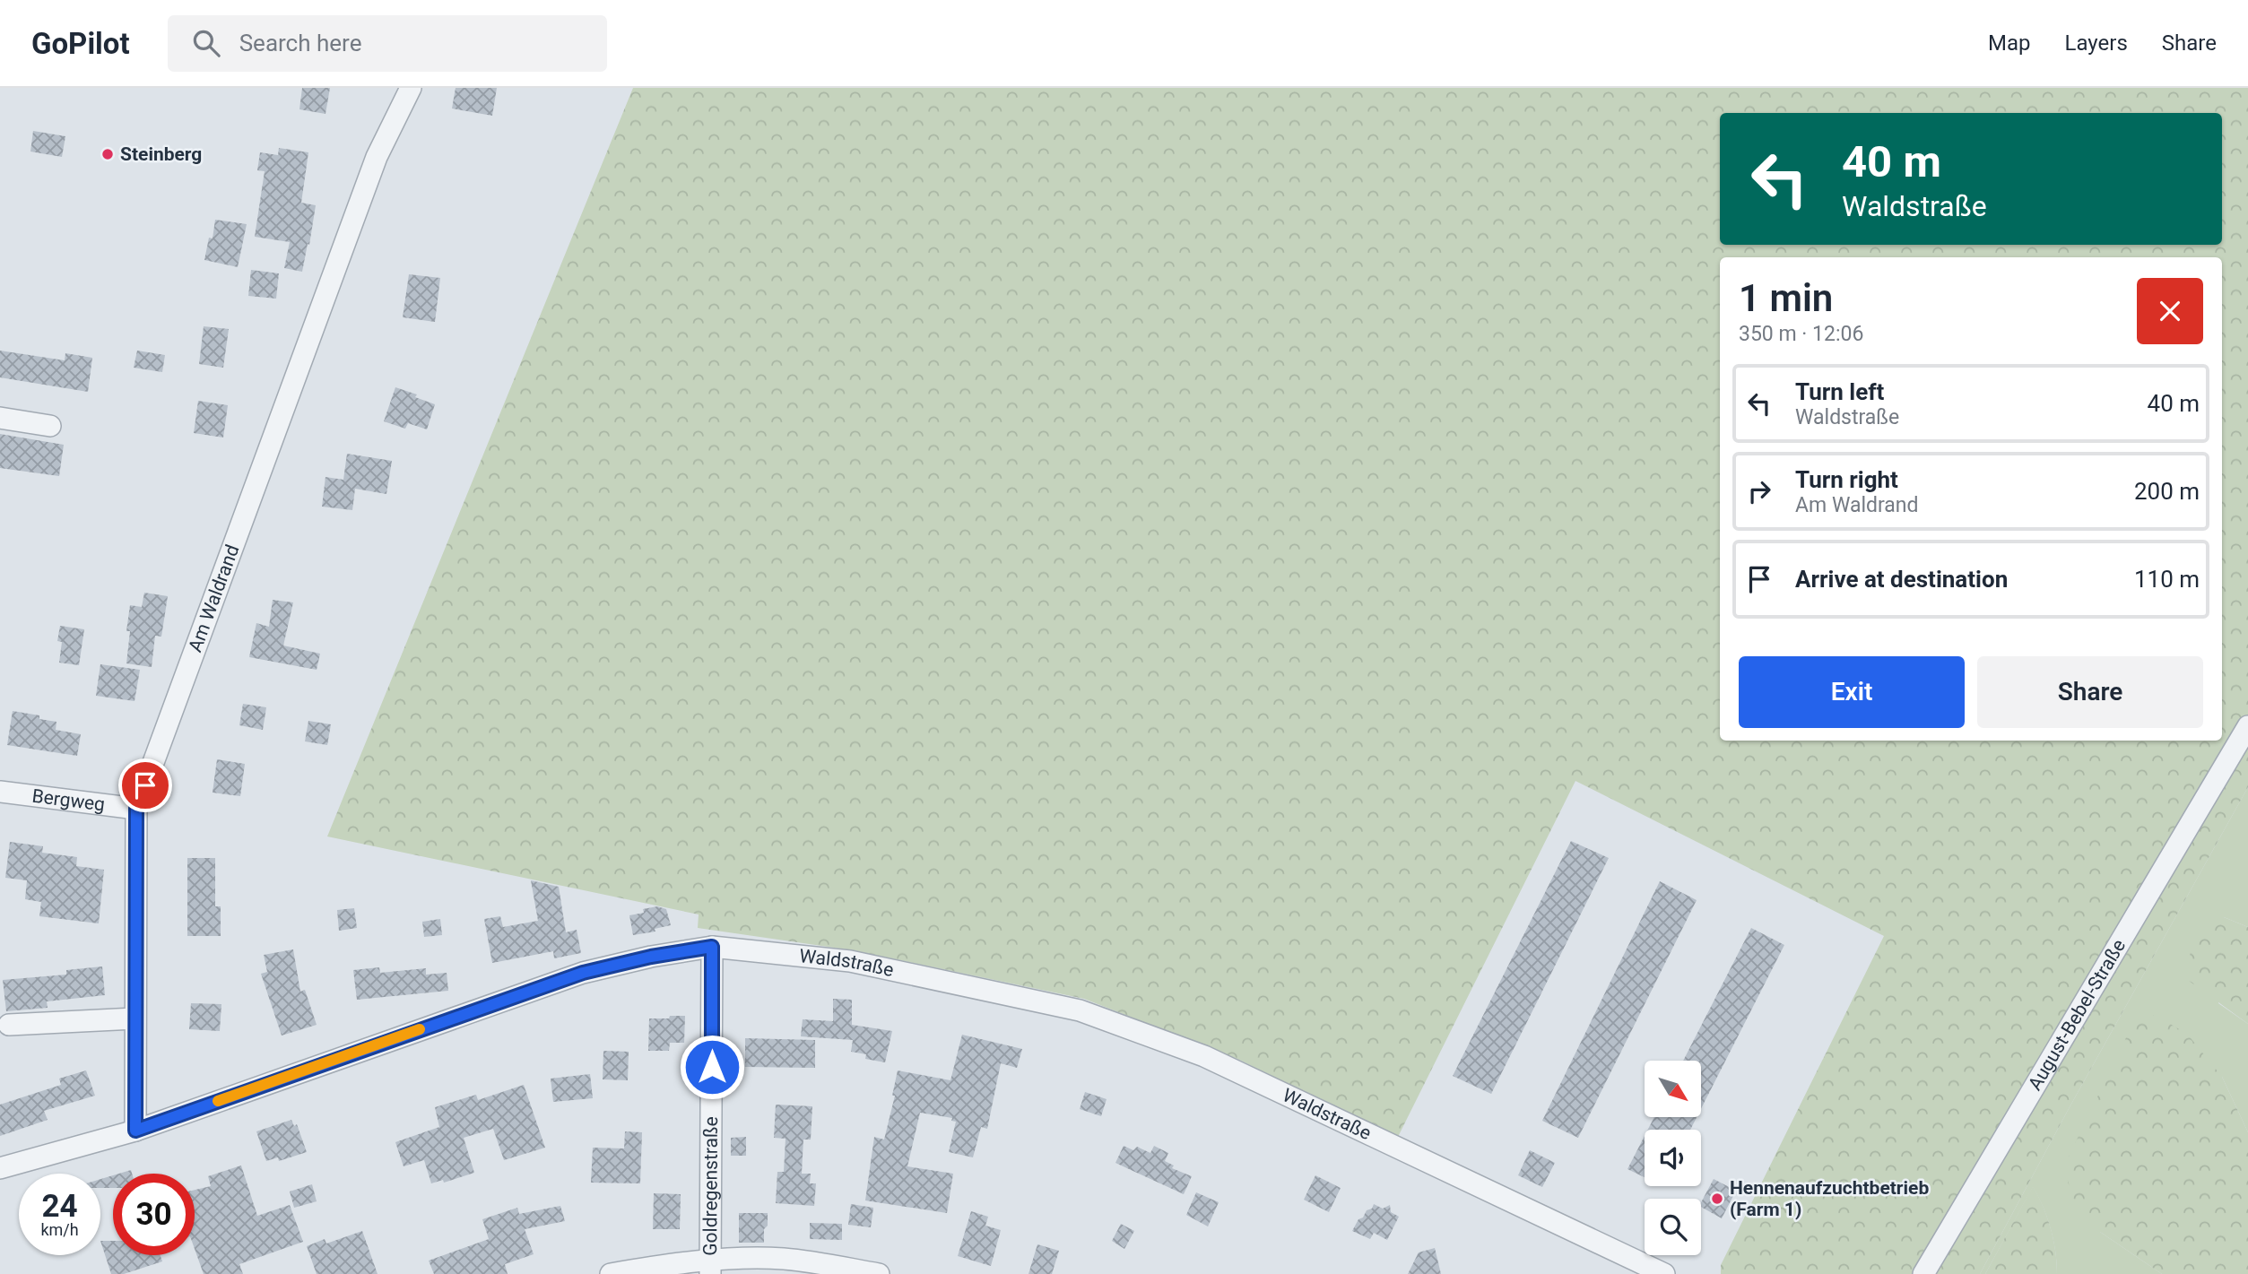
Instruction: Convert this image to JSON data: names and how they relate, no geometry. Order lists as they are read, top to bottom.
{
  "streets": {
    "street": [
      "Am Waldrand",
      "Bergweg",
      "Waldstraße",
      "August-Bebel-Straße",
      "Goldregenstraße"
    ]
  },
  "crossings": [
    ["Am Waldrand", "Bergweg"],
    ["Am Waldrand", "Waldstraße"],
    ["Waldstraße", "Goldregenstraße"]
  ],
  "places": ["Steinberg", "Hennenaufzuchtbetrieb (Farm 1)"],
  "north": "bottom right",
  "page": {
    "header": "GoPilot",
    "search": "Search here",
    "nav": ["Map", "Layers", "Share"],
    "turn": ["40 m", "Waldstraße"],
    "heading": ["1 min", "350 m · 12:06"],
    "list": [
      {
        "name": "Turn left",
        "note": "Waldstraße",
        "value": "40 m"
      },
      {
        "name": "Turn right",
        "note": "Am Waldrand",
        "value": "200 m"
      },
      {
        "name": "Arrive at destination",
        "value": "110 m"
      }
    ],
    "buttons": ["Exit", "Share"],
    "speed": "24 km/h",
    "limit": "30"
  }
}
